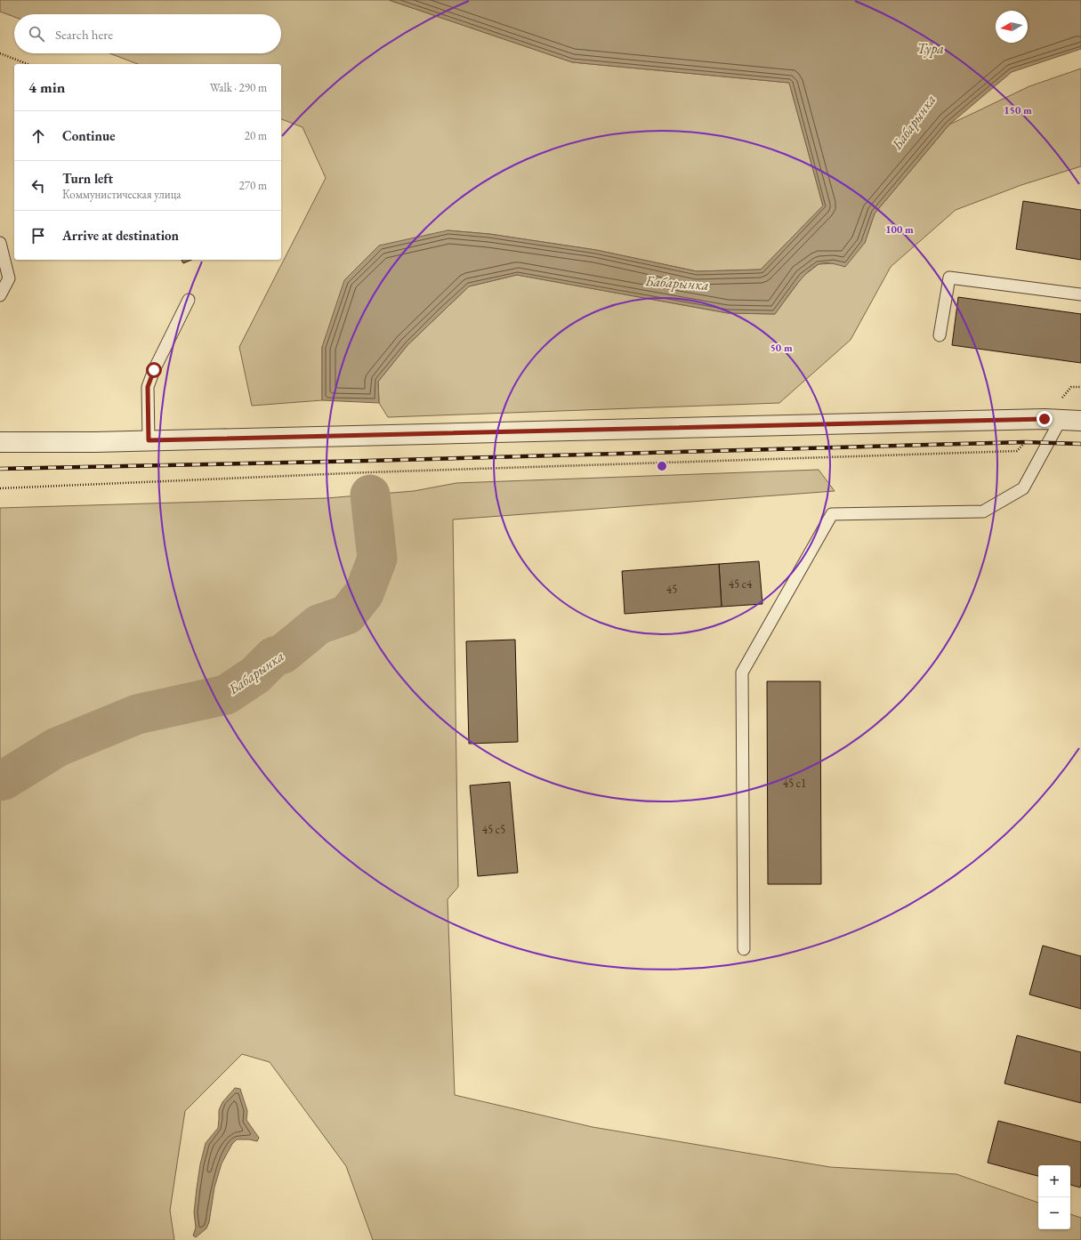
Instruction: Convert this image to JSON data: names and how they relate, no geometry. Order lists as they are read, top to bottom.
{
  "water": ["Тура", "Бабарынка"],
  "house_numbers": [
    "45 с4",
    "45",
    "45 с1",
    "45 с5"
  ],
  "north": "left",
  "page": {
    "search": "Search here",
    "heading": ["4 min", "Walk · 290 m"],
    "list": [
      ["Continue", "20 m"],
      ["Turn left", "Коммунистическая улица", "270 m"],
      "Arrive at destination"
    ],
    "map_buttons": ["+", "−"]
  },
  "rings": ["150 m", "100 m", "50 m"]
}
